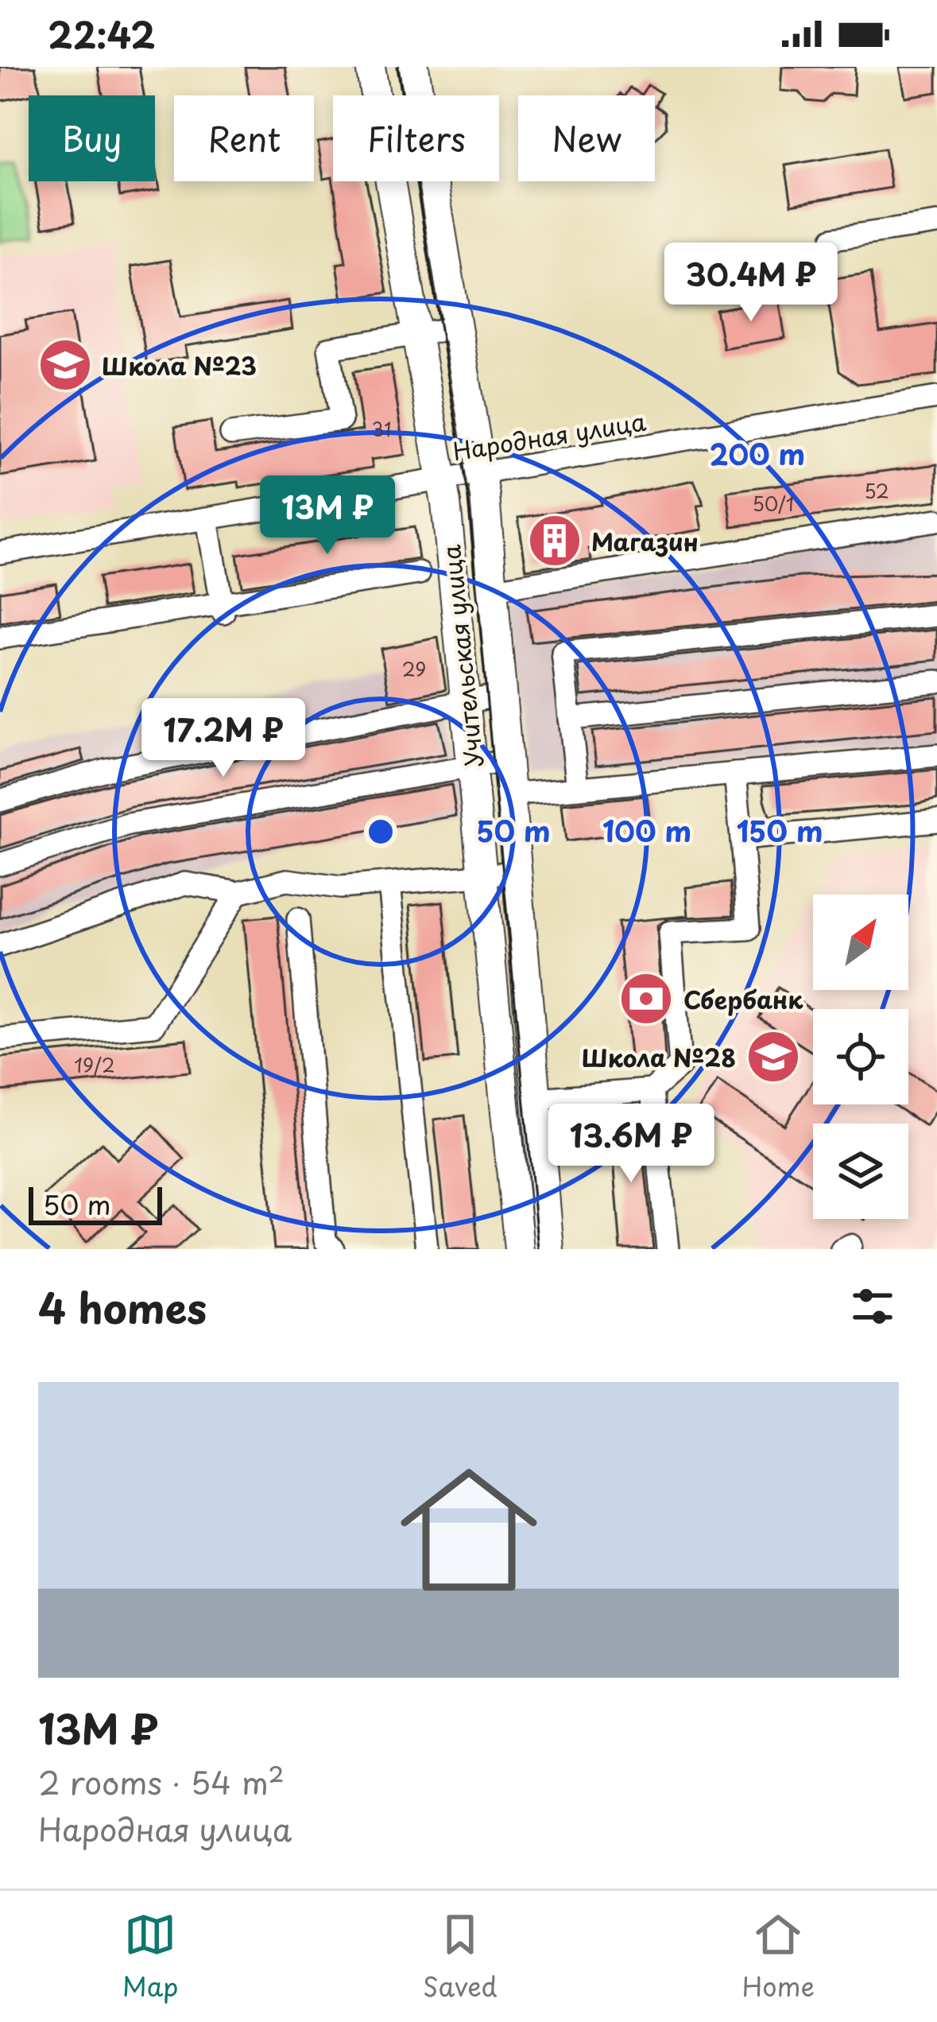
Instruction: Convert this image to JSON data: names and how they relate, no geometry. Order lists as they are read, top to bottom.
{
  "streets": {
    "main road": ["Учительская улица"],
    "street": ["Народная улица"]
  },
  "crossings": [
    ["Народная улица", "Учительская улица"]
  ],
  "places": {
    "school or university": ["Школа №23", "Школа №28"],
    "building": ["Магазин"],
    "bank": ["Сбербанк"]
  },
  "house_numbers": [
    "31",
    "52",
    "50/1",
    "29",
    "19/2"
  ],
  "scale_bar": "50 m",
  "north": "top right",
  "page": {
    "status": "22:42",
    "chip": [
      "Buy",
      "Rent",
      "Filters",
      "New"
    ],
    "price": [
      "30.4M ₽",
      "13M ₽",
      "17.2M ₽",
      "13.6M ₽"
    ],
    "scale": "50 m",
    "heading": "4 homes",
    "list": [
      {
        "name": "13M ₽",
        "note": "2 rooms · 54 m² · Народная улица"
      }
    ],
    "tabs": ["Map", "Saved", "Home"]
  },
  "rings": [
    "200 m",
    "50 m",
    "100 m",
    "150 m"
  ]
}
